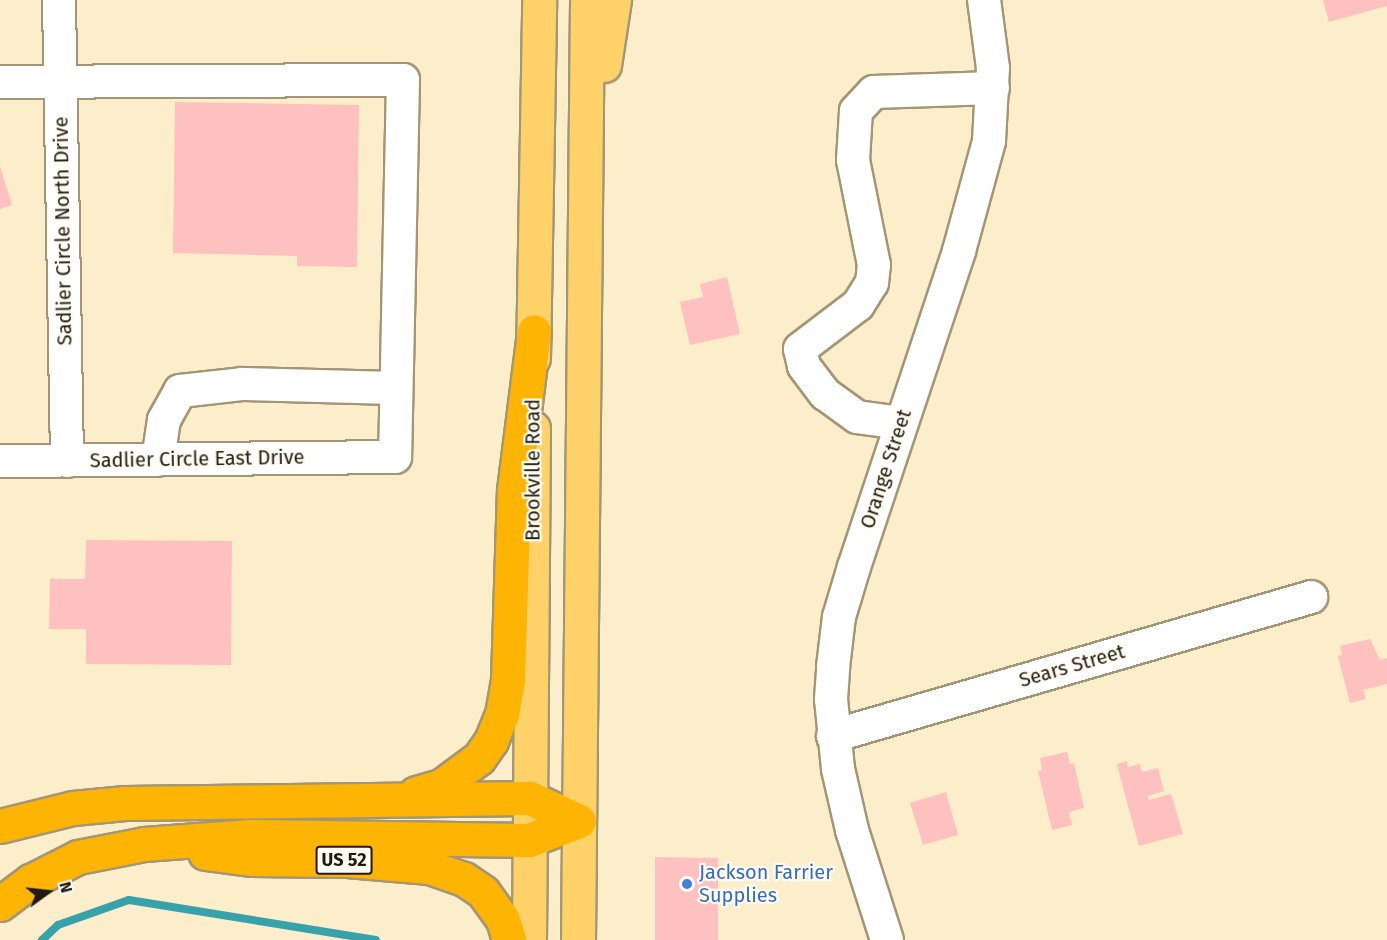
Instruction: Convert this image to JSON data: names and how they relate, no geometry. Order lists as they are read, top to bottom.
{
  "streets": {
    "highway": ["US 52"],
    "main road": ["Brookville Road"],
    "street": [
      "Sadlier Circle North Drive",
      "Sadlier Circle East Drive",
      "Orange Street",
      "Sears Street"
    ]
  },
  "crossings": [
    ["Sadlier Circle North Drive", "Sadlier Circle East Drive"],
    ["Orange Street", "Sears Street"]
  ],
  "places": ["Jackson Farrier Supplies"],
  "north": "right"
}
